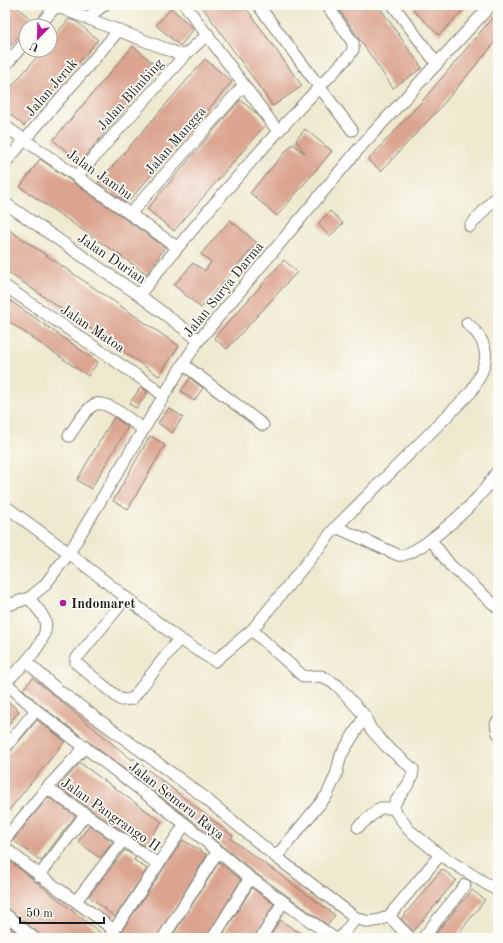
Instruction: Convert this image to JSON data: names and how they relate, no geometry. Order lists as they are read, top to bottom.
{
  "streets": {
    "street": [
      "Jalan Jeruk",
      "Jalan Blimbing",
      "Jalan Mangga",
      "Jalan Jambu",
      "Jalan Durian",
      "Jalan Surya Darma",
      "Jalan Matoa",
      "Jalan Semeru Raya",
      "Jalan Pangrango II"
    ]
  },
  "crossings": [
    ["Jalan Jeruk", "Jalan Jambu"],
    ["Jalan Blimbing", "Jalan Jambu"],
    ["Jalan Mangga", "Jalan Jambu"],
    ["Jalan Durian", "Jalan Surya Darma"],
    ["Jalan Surya Darma", "Jalan Matoa"]
  ],
  "places": ["Indomaret"],
  "scale_bar": "50 m",
  "north": "bottom left"
}
